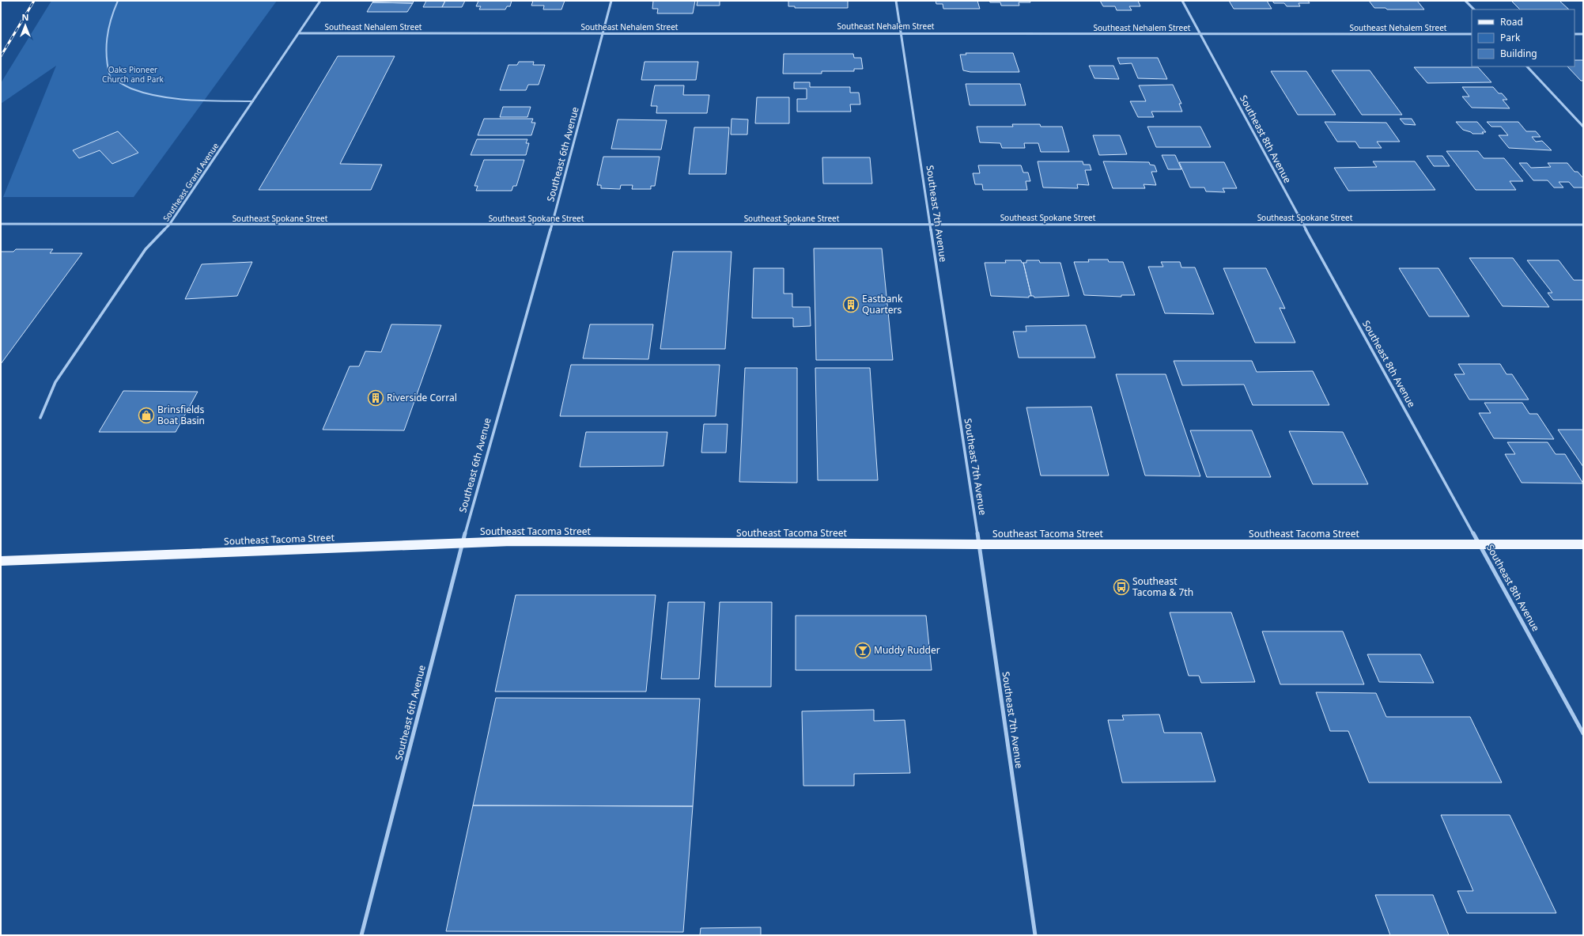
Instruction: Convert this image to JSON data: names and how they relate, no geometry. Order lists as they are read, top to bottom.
{
  "streets": {
    "main road": ["Southeast Tacoma Street"],
    "street": [
      "Southeast Nehalem Street",
      "Southeast 8th Avenue",
      "Southeast 6th Avenue",
      "Southeast Grand Avenue",
      "Southeast 7th Avenue",
      "Southeast Spokane Street"
    ]
  },
  "crossings": [
    ["Southeast Nehalem Street", "Southeast 8th Avenue"],
    ["Southeast Nehalem Street", "Southeast 6th Avenue"],
    ["Southeast Nehalem Street", "Southeast Grand Avenue"],
    ["Southeast Nehalem Street", "Southeast 7th Avenue"],
    ["Southeast 8th Avenue", "Southeast Spokane Street"],
    ["Southeast 8th Avenue", "Southeast Tacoma Street"],
    ["Southeast 6th Avenue", "Southeast Spokane Street"],
    ["Southeast 6th Avenue", "Southeast Tacoma Street"],
    ["Southeast Grand Avenue", "Southeast Spokane Street"],
    ["Southeast 7th Avenue", "Southeast Spokane Street"],
    ["Southeast 7th Avenue", "Southeast Tacoma Street"]
  ],
  "parks": ["Oaks Pioneer Church and Park"],
  "places": {
    "building": ["Eastbank Quarters", "Riverside Corral"],
    "shop": ["Brinsfields Boat Basin"],
    "bus stop": ["Southeast Tacoma & 7th"],
    "bar": ["Muddy Rudder"]
  },
  "legend": ["Road", "Park", "Building"],
  "north": "top"
}
